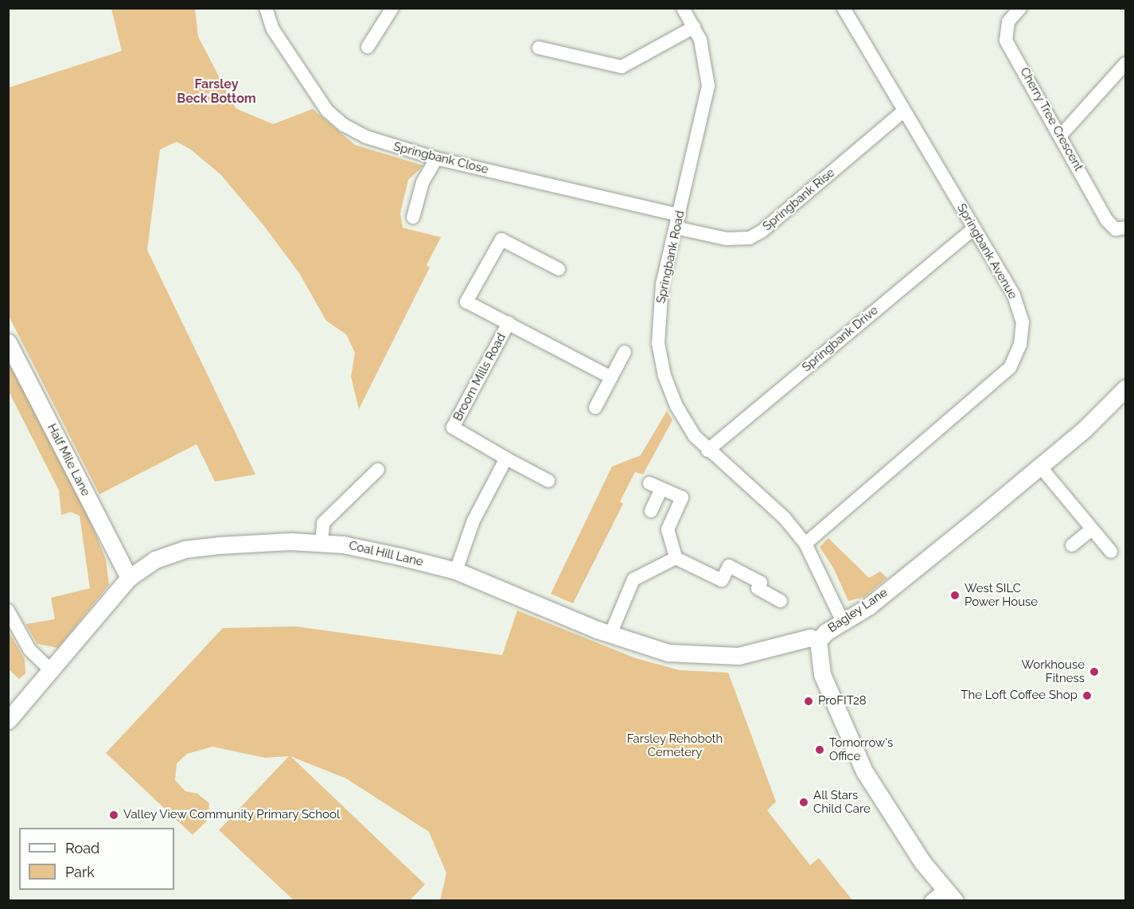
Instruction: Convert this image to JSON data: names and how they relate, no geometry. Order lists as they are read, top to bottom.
{
  "streets": {
    "street": [
      "Cherry Tree Crescent",
      "Springbank Close",
      "Springbank Rise",
      "Springbank Avenue",
      "Springbank Road",
      "Springbank Drive",
      "Broom Mills Road",
      "Half Mile Lane",
      "Coal Hill Lane",
      "Bagley Lane"
    ]
  },
  "crossings": [
    ["Springbank Close", "Springbank Rise"],
    ["Springbank Close", "Springbank Road"],
    ["Springbank Rise", "Springbank Avenue"],
    ["Springbank Rise", "Springbank Road"],
    ["Springbank Avenue", "Springbank Road"],
    ["Springbank Avenue", "Springbank Drive"],
    ["Springbank Road", "Springbank Drive"],
    ["Springbank Road", "Bagley Lane"],
    ["Half Mile Lane", "Coal Hill Lane"],
    ["Coal Hill Lane", "Bagley Lane"]
  ],
  "districts": ["Farsley Beck Bottom"],
  "parks": ["Farsley Rehoboth Cemetery"],
  "places": [
    "West SILC Power House",
    "Workhouse Fitness",
    "The Loft Coffee Shop",
    "ProFIT28",
    "Tomorrow's Office",
    "All Stars Child Care",
    "Valley View Community Primary School"
  ],
  "legend": ["Road", "Park"]
}
